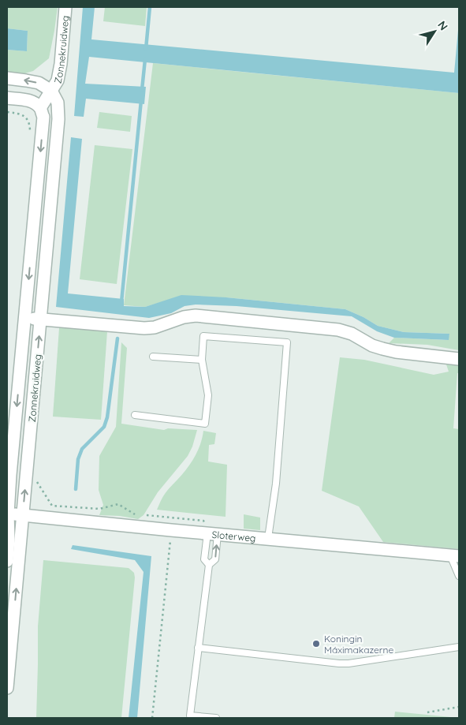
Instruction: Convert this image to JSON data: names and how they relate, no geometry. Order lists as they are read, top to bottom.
{
  "streets": {
    "street": ["Zonnekruidweg", "Sloterweg"]
  },
  "crossings": [
    ["Zonnekruidweg", "Sloterweg"]
  ],
  "places": ["Koningin Máximakazerne"],
  "north": "top right"
}
